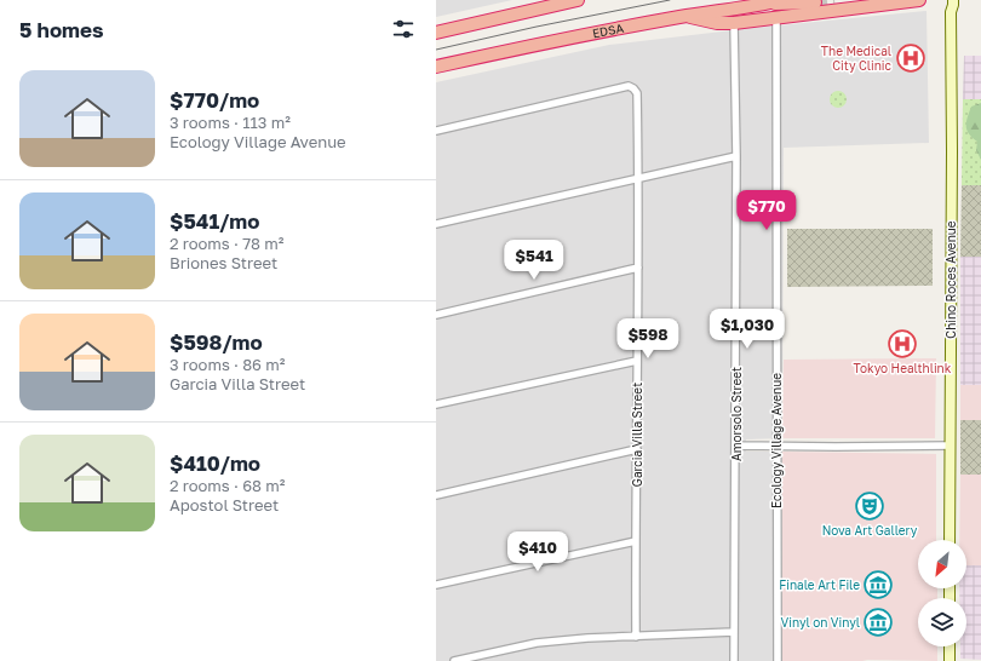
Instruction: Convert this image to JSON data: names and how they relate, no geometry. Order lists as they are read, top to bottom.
{
  "streets": {
    "highway": ["EDSA"],
    "main road": ["Chino Roces Avenue"],
    "street": ["Amorsolo Street", "Garcia Villa Street", "Ecology Village Avenue"]
  },
  "places": {
    "hospital": ["The Medical City Clinic", "Tokyo Healthlink"],
    "theatre": ["Nova Art Gallery"],
    "museum": ["Finale Art File", "Vinyl on Vinyl"]
  },
  "north": "bottom left",
  "page": {
    "heading": "5 homes",
    "list": [
      {
        "name": "$770/mo",
        "note": "3 rooms · 113 m² · Ecology Village Avenue"
      },
      {
        "name": "$541/mo",
        "note": "2 rooms · 78 m² · Briones Street"
      },
      {
        "name": "$598/mo",
        "note": "3 rooms · 86 m² · Garcia Villa Street"
      },
      {
        "name": "$410/mo",
        "note": "2 rooms · 68 m² · Apostol Street"
      }
    ],
    "price": [
      "$770",
      "$541",
      "$1,030",
      "$598",
      "$410"
    ]
  }
}
